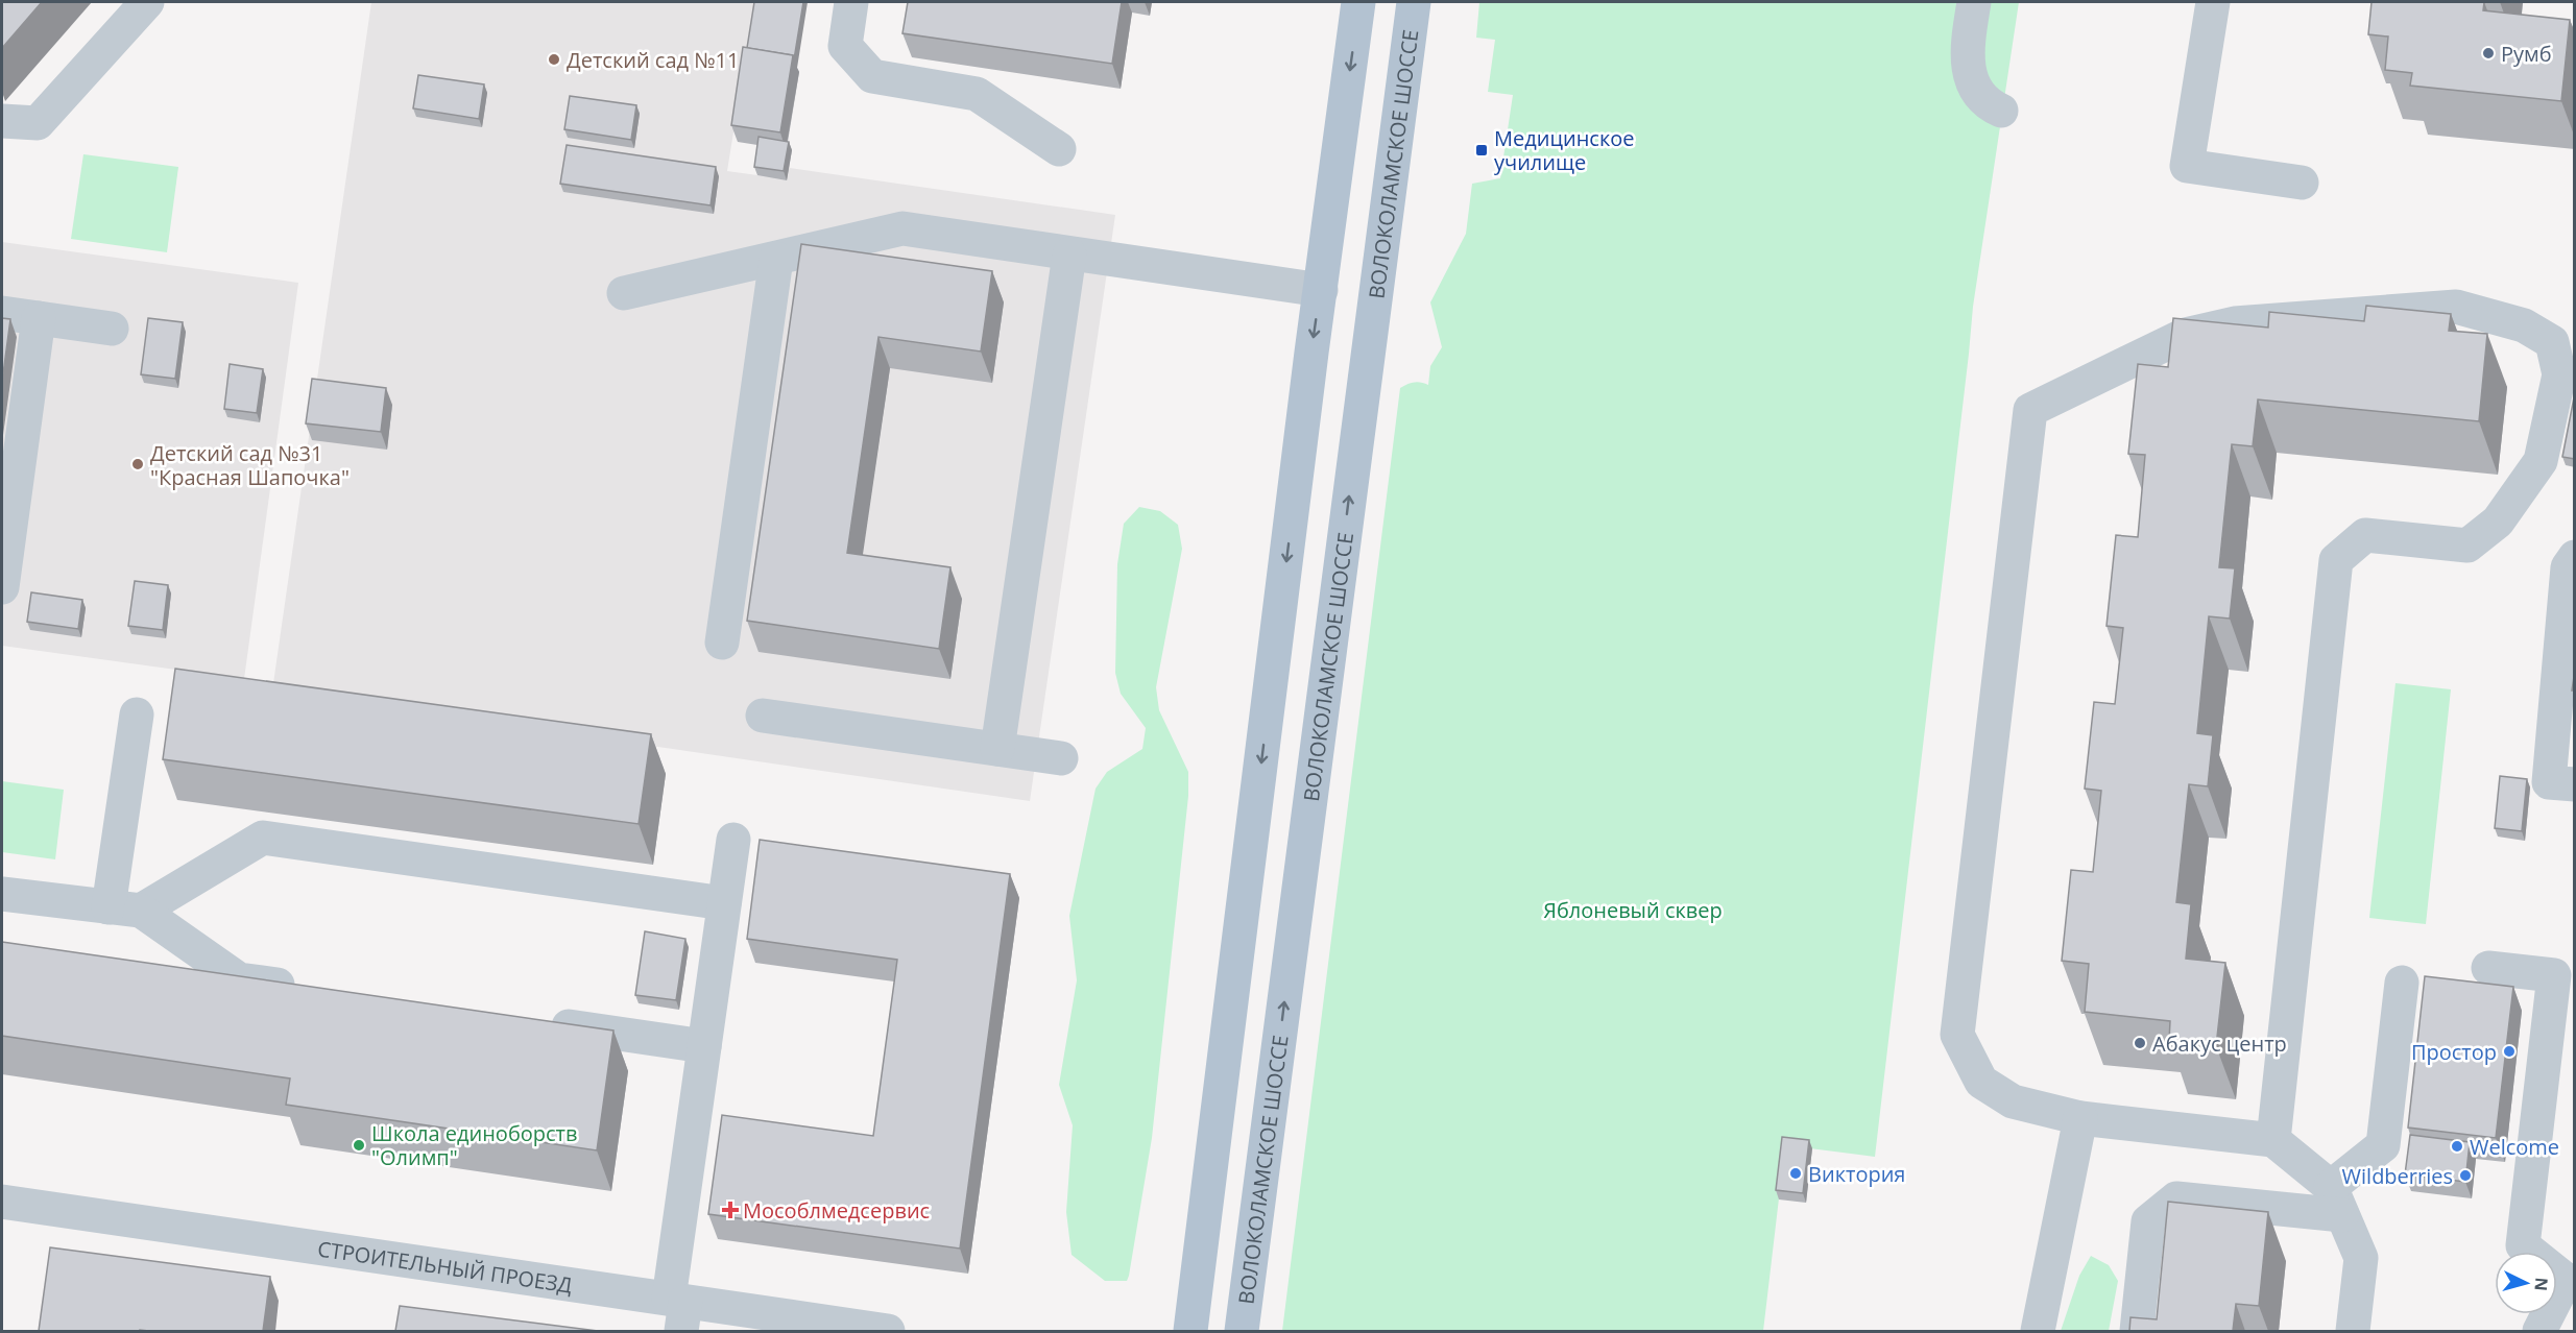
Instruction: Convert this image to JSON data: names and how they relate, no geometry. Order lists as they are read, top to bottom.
{
  "streets": {
    "main road": ["ВОЛОКОЛАМСКОЕ ШОССЕ"],
    "street": ["СТРОИТЕЛЬНЫЙ ПРОЕЗД"]
  },
  "parks": ["Яблоневый сквер"],
  "places": {
    "other": [
      "Румб",
      "Детский сад №11",
      "Детский сад №31 \"Красная Шапочка\"",
      "Абакус центр",
      "Простор",
      "Школа единоборств \"Олимп\"",
      "Welcome",
      "Виктория",
      "Wildberries"
    ],
    "transit": ["Медицинское училище"],
    "health": ["Мособлмедсервис"]
  },
  "north": "right"
}
